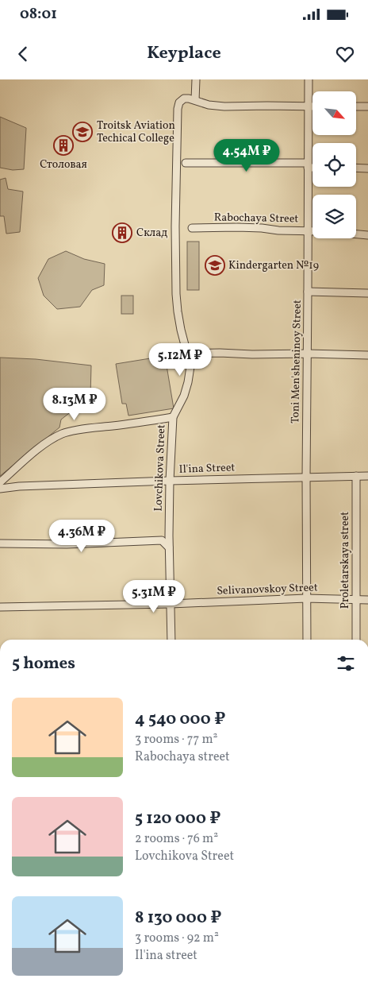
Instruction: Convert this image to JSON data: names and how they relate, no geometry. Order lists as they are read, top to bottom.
{
  "streets": {
    "street": [
      "Rabochaya Street",
      "Toni Men'sheninoy Street",
      "Lovchikova Street",
      "Il'ina Street",
      "Proletarskaya street",
      "Selivanovskoy Street"
    ]
  },
  "crossings": [
    ["Rabochaya Street", "Toni Men'sheninoy Street"],
    ["Toni Men'sheninoy Street", "Il'ina Street"],
    ["Toni Men'sheninoy Street", "Selivanovskoy Street"],
    ["Lovchikova Street", "Il'ina Street"],
    ["Lovchikova Street", "Selivanovskoy Street"],
    ["Il'ina Street", "Proletarskaya street"],
    ["Proletarskaya street", "Selivanovskoy Street"]
  ],
  "places": {
    "school or university": ["Troitsk Aviation Techical College", "Kindergarten №19"],
    "building": ["Столовая", "Склад"]
  },
  "north": "bottom right",
  "page": {
    "status": "08:01",
    "header": "Keyplace",
    "price": [
      "4.54M ₽",
      "5.12M ₽",
      "8.13M ₽",
      "4.36M ₽",
      "5.31M ₽"
    ],
    "heading": "5 homes",
    "list": [
      {
        "name": "4 540 000 ₽",
        "note": "3 rooms · 77 m² · Rabochaya street"
      },
      {
        "name": "5 120 000 ₽",
        "note": "2 rooms · 76 m² · Lovchikova Street"
      },
      {
        "name": "8 130 000 ₽",
        "note": "3 rooms · 92 m² · Il'ina street"
      }
    ]
  }
}
